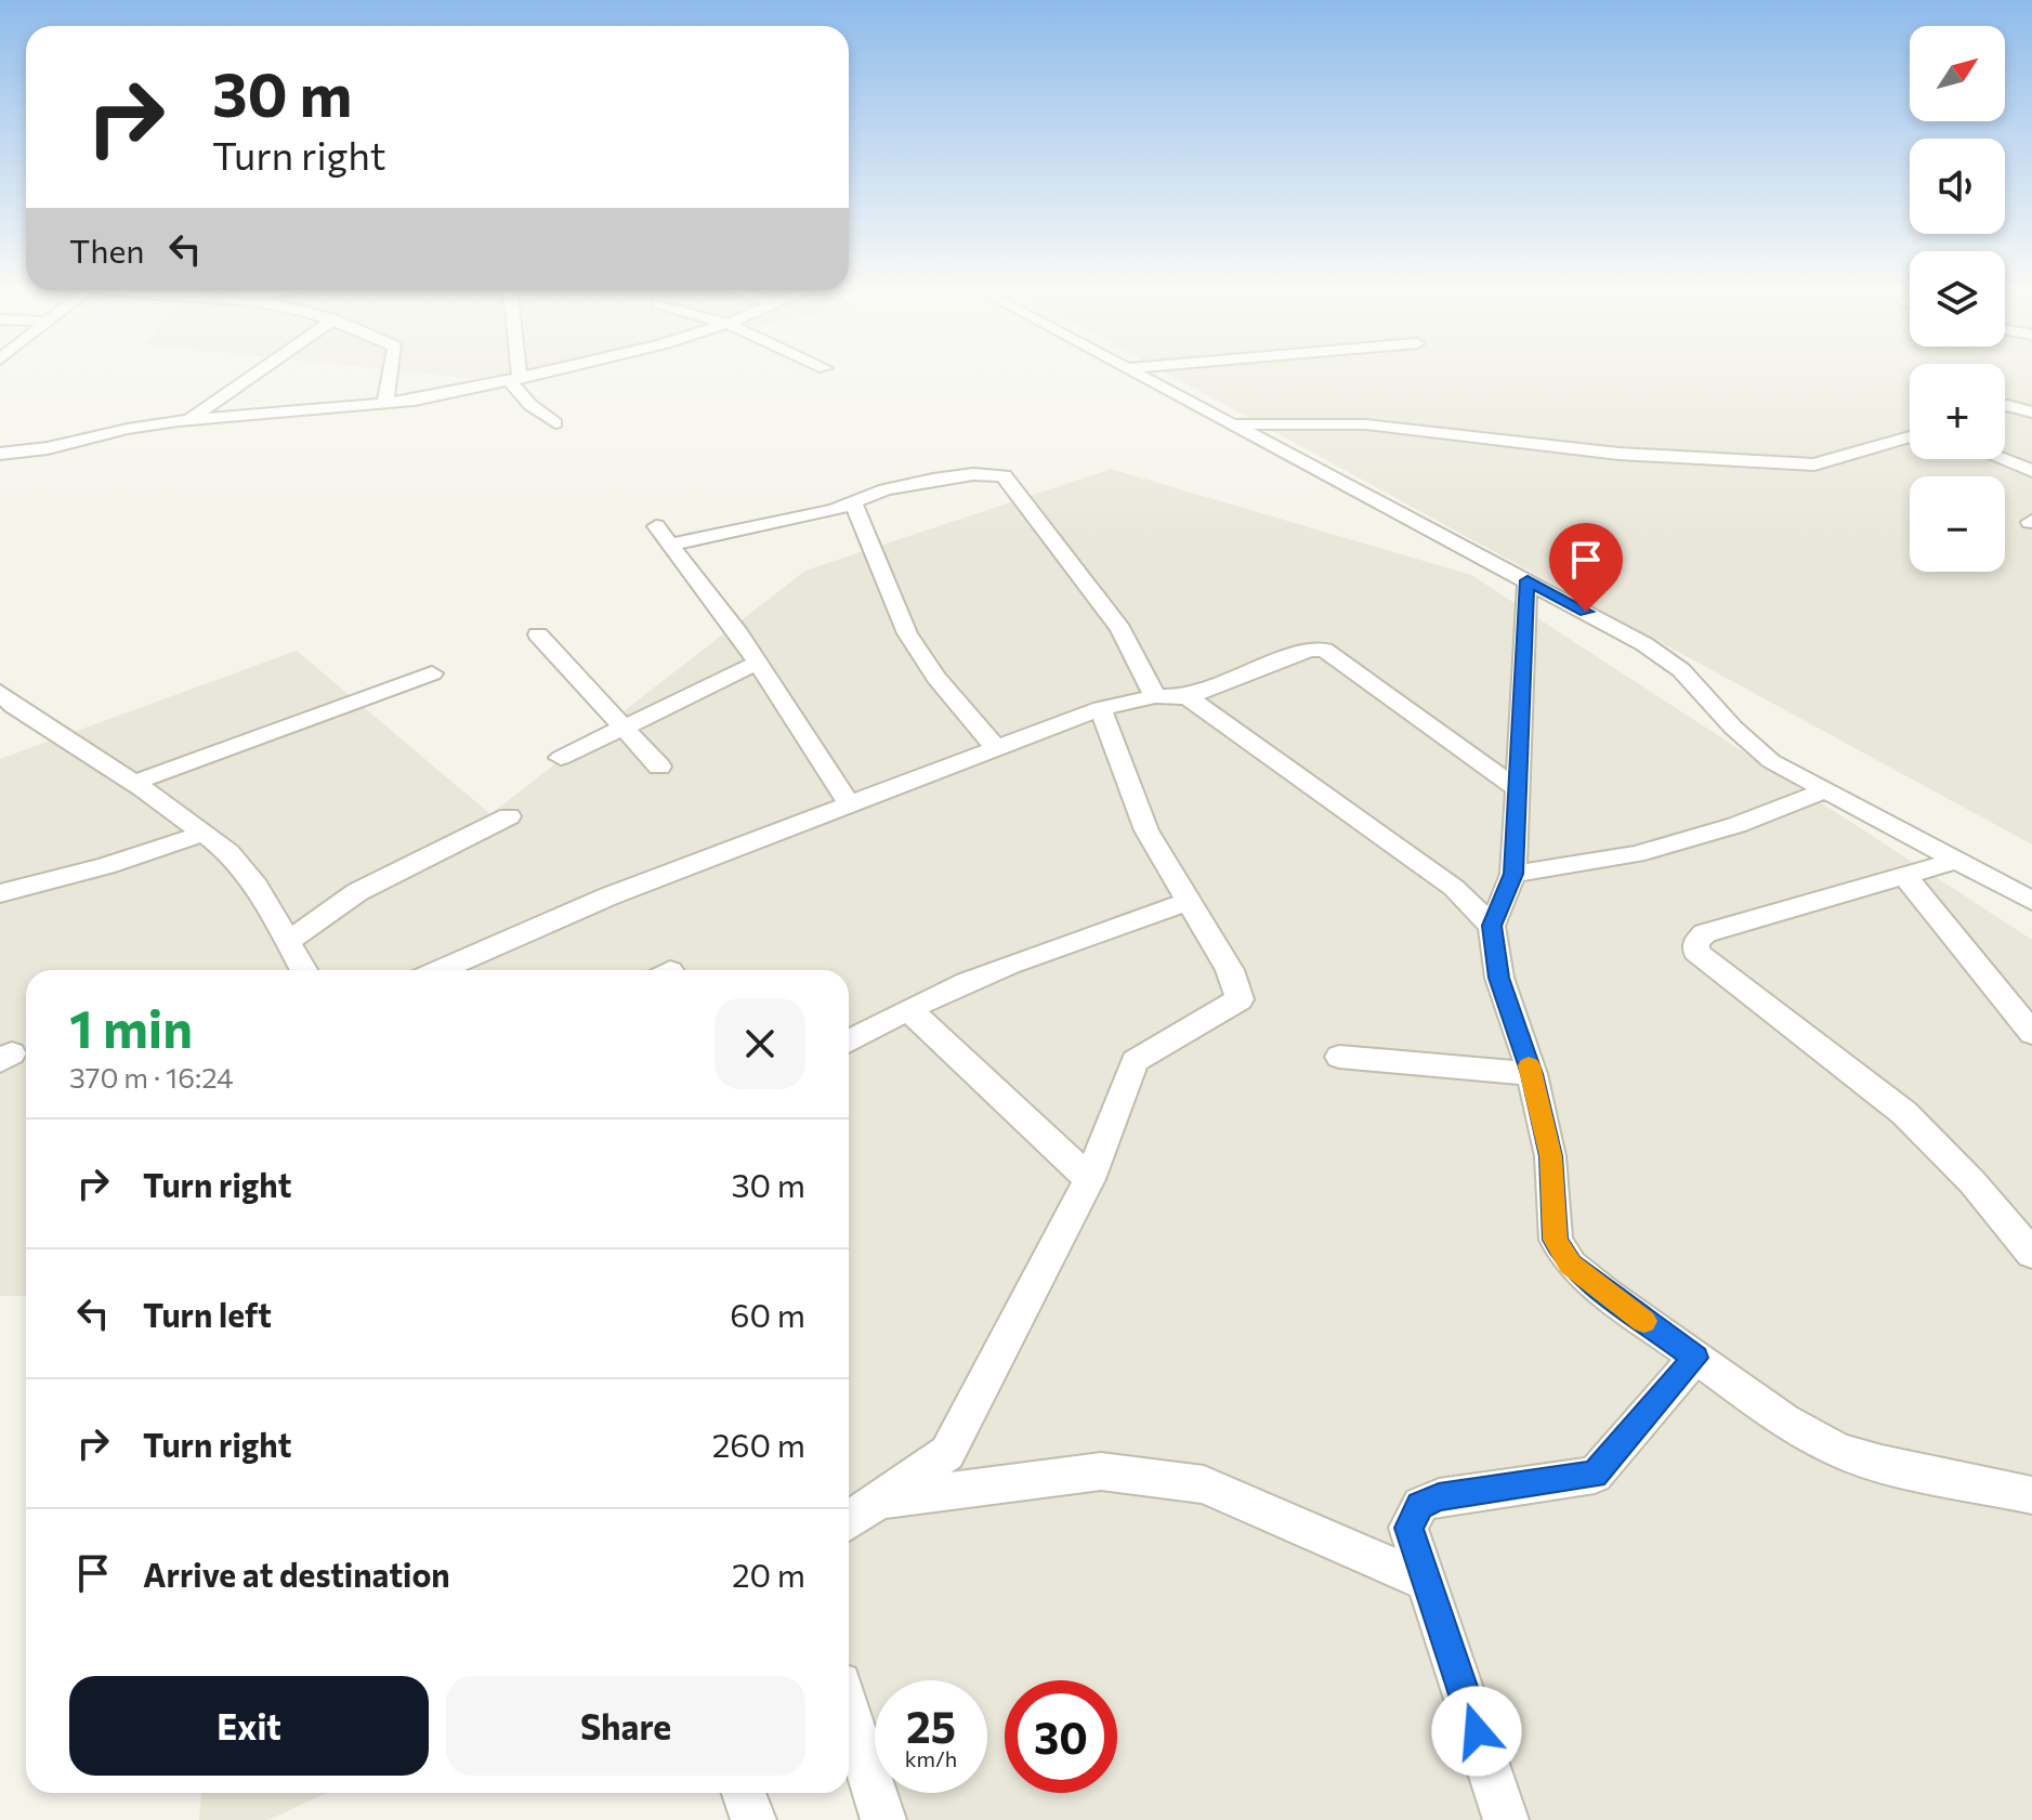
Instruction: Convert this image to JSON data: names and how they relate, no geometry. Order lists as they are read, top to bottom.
{
  "north": "top right",
  "page": {
    "map_buttons": ["+", "−"],
    "turn": ["30 m", "Turn right"],
    "then": "Then",
    "heading": ["1 min", "370 m · 16:24"],
    "list": [
      {
        "name": "Turn right",
        "value": "30 m"
      },
      {
        "name": "Turn left",
        "value": "60 m"
      },
      {
        "name": "Turn right",
        "value": "260 m"
      },
      {
        "name": "Arrive at destination",
        "value": "20 m"
      }
    ],
    "buttons": ["Exit", "Share"],
    "speed": "25 km/h",
    "limit": "30"
  }
}
